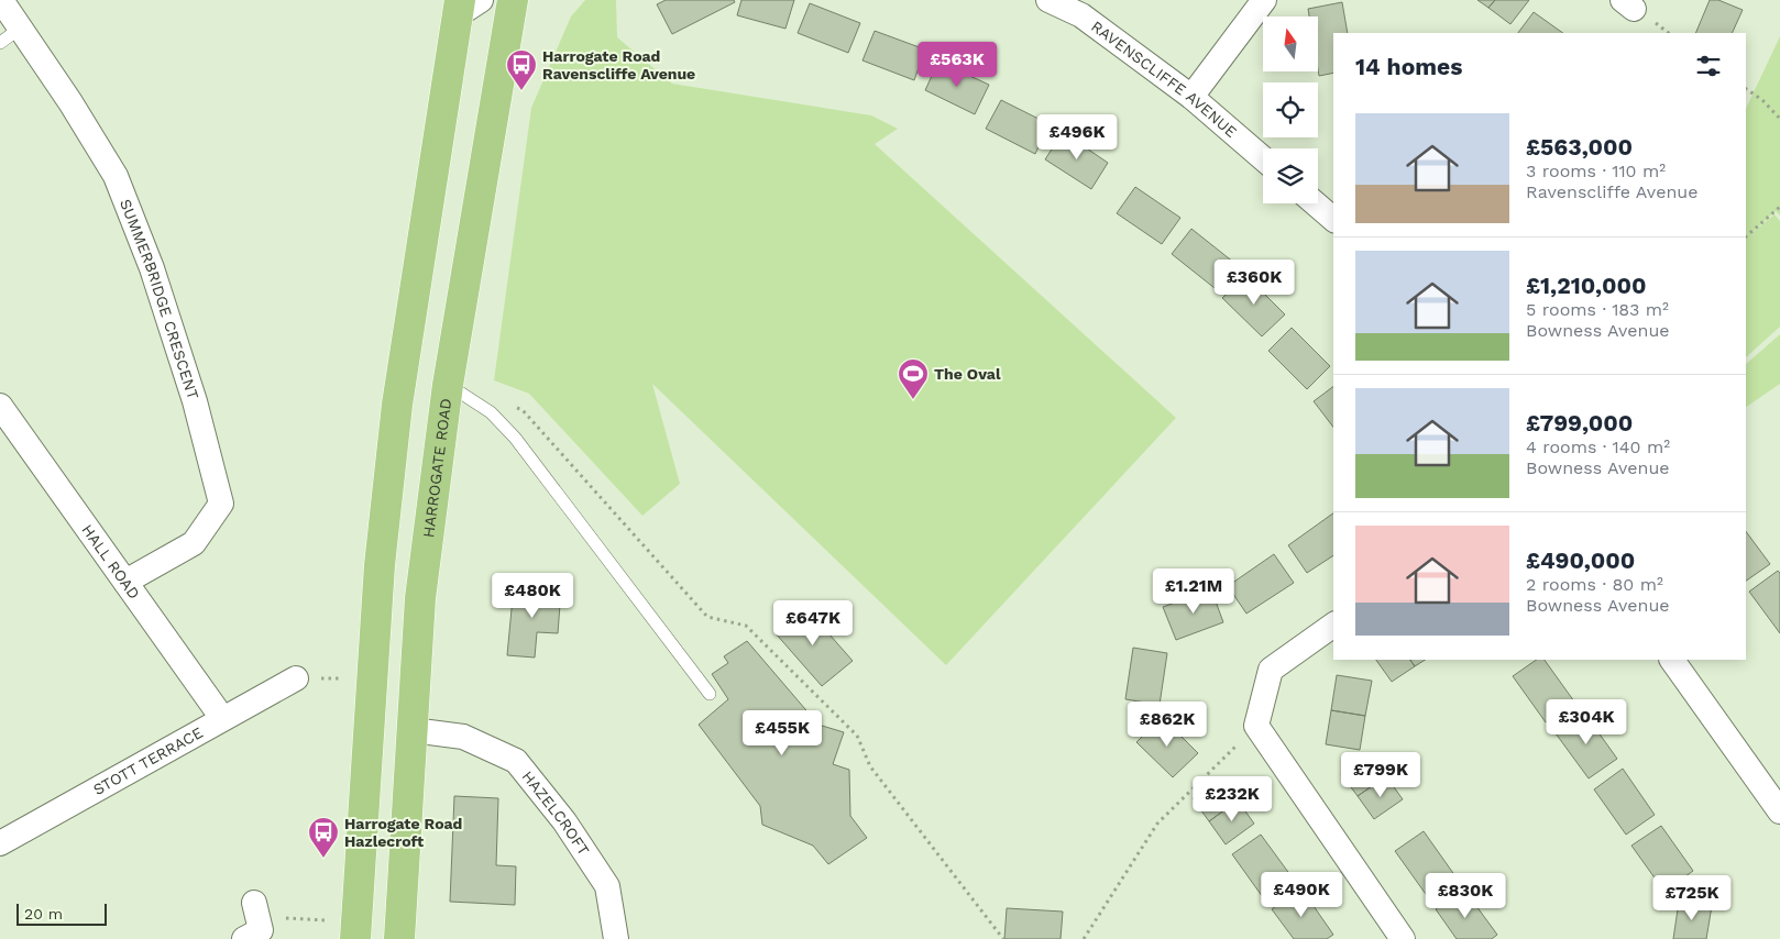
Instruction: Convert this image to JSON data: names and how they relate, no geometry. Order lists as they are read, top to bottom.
{
  "streets": {
    "highway": ["HARROGATE ROAD"],
    "street": [
      "RAVENSCLIFFE AVENUE",
      "SUMMERBRIDGE CRESCENT",
      "HALL ROAD",
      "STOTT TERRACE",
      "HAZELCROFT"
    ]
  },
  "crossings": [
    ["SUMMERBRIDGE CRESCENT", "HALL ROAD"],
    ["HARROGATE ROAD", "HAZELCROFT"],
    ["HALL ROAD", "STOTT TERRACE"]
  ],
  "places": {
    "bus stop": ["Harrogate Road Ravenscliffe Avenue", "Harrogate Road Hazlecroft"],
    "sports": ["The Oval"]
  },
  "scale_bar": "20 m",
  "north": "top",
  "page": {
    "heading": "14 homes",
    "price": [
      "£563K",
      "£496K",
      "£360K",
      "£1.21M",
      "£480K",
      "£647K",
      "£304K",
      "£862K",
      "£455K",
      "£799K",
      "£232K",
      "£490K",
      "£830K",
      "£725K"
    ],
    "list": [
      {
        "name": "£563,000",
        "note": "3 rooms · 110 m² · Ravenscliffe Avenue"
      },
      {
        "name": "£1,210,000",
        "note": "5 rooms · 183 m² · Bowness Avenue"
      },
      {
        "name": "£799,000",
        "note": "4 rooms · 140 m² · Bowness Avenue"
      },
      {
        "name": "£490,000",
        "note": "2 rooms · 80 m² · Bowness Avenue"
      }
    ],
    "scale": "20 m"
  }
}
